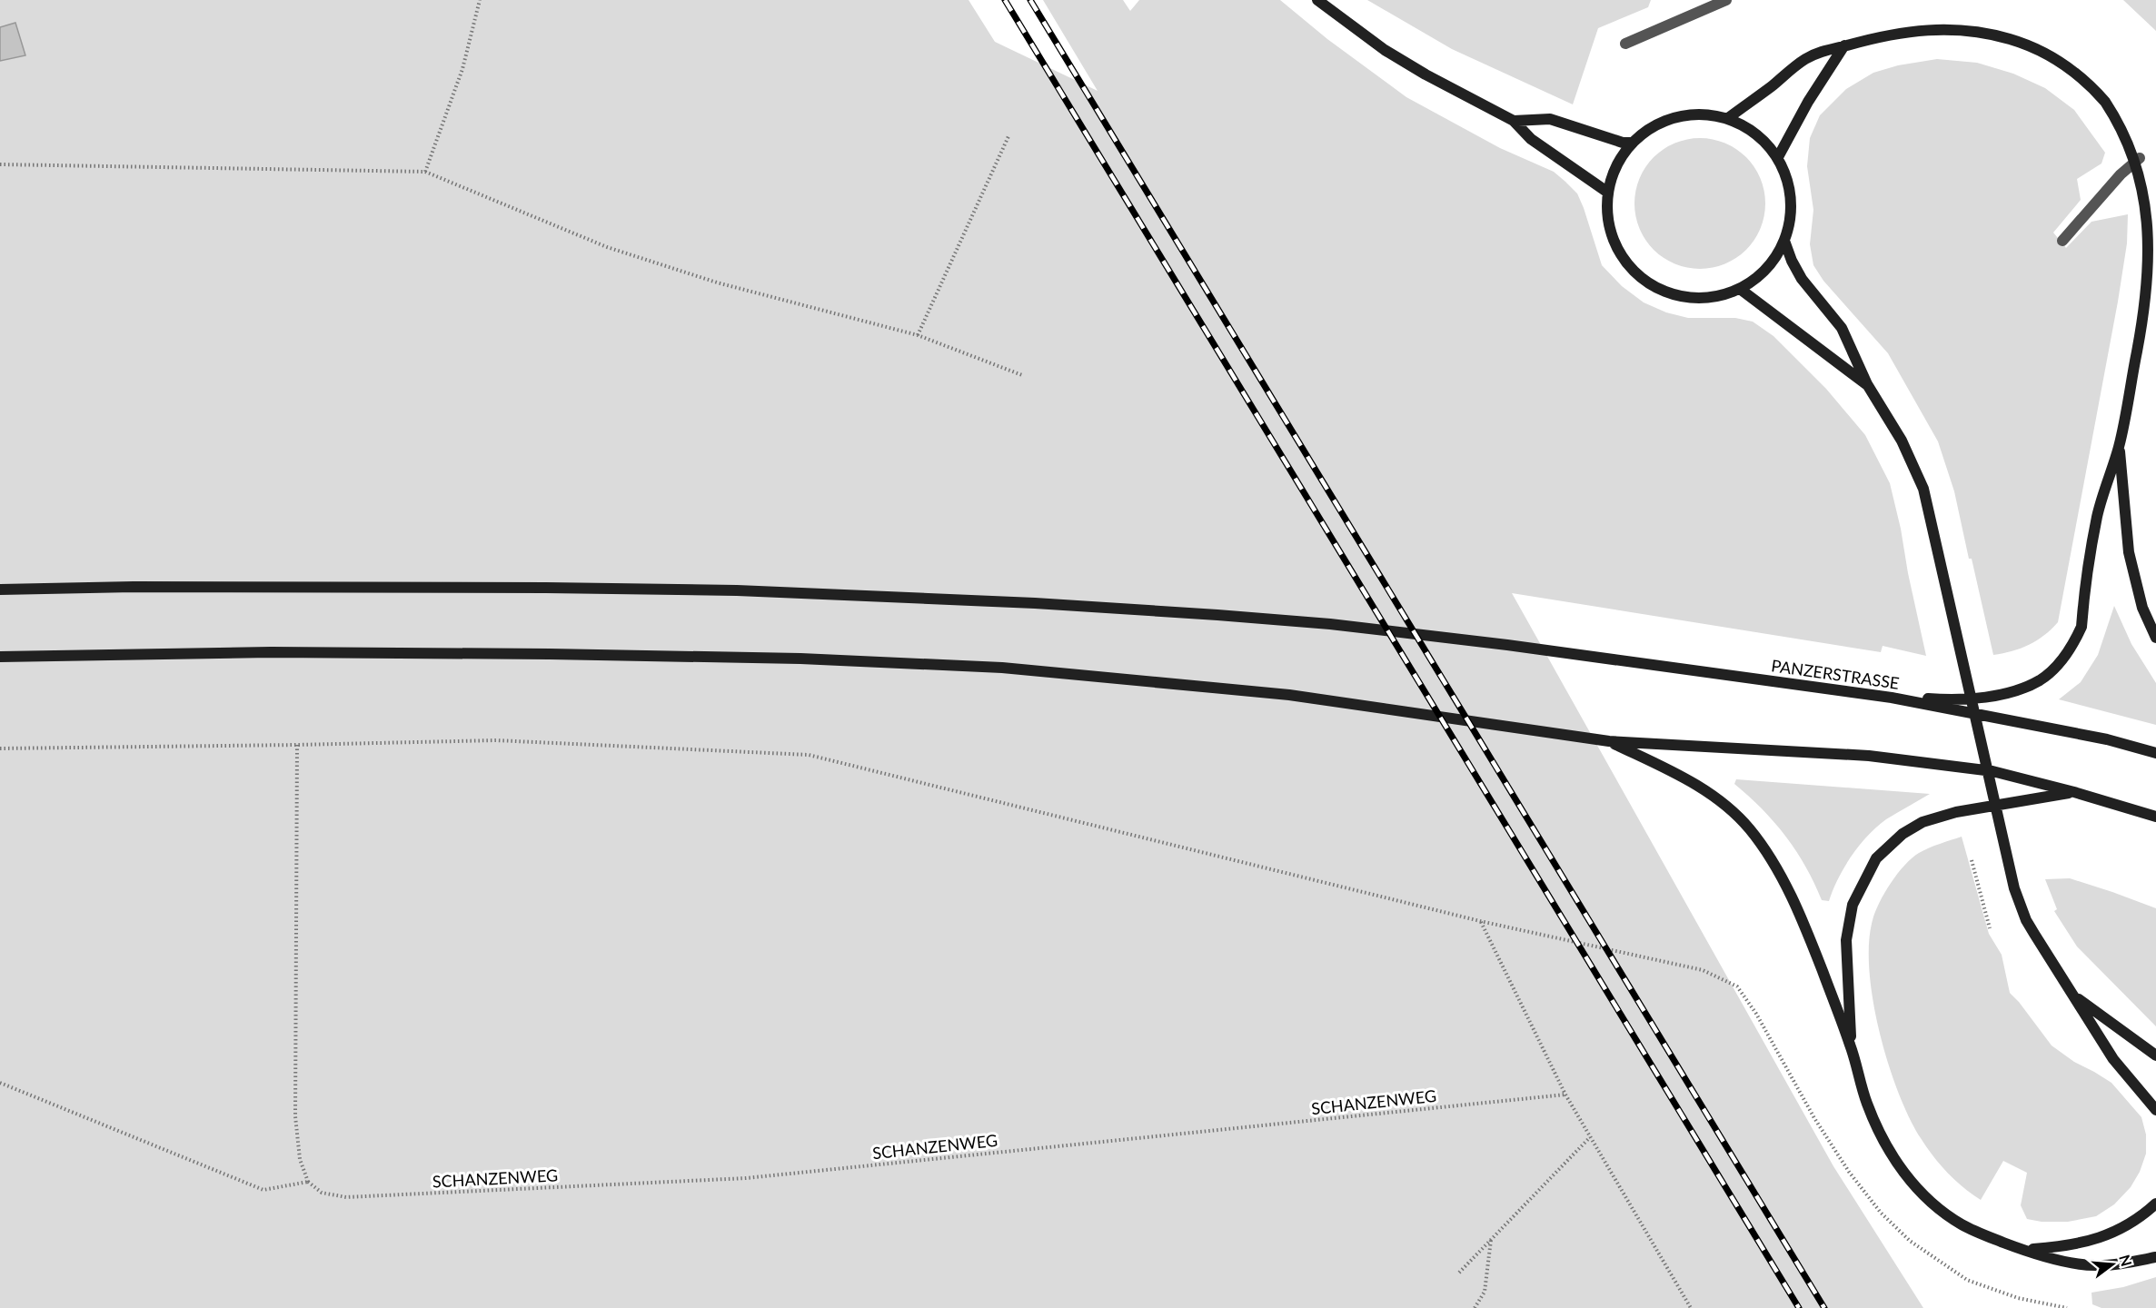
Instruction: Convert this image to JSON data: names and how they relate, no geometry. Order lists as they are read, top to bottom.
{
  "streets": {
    "main road": ["PANZERSTRASSE"],
    "path": ["SCHANZENWEG"]
  },
  "north": "right"
}
